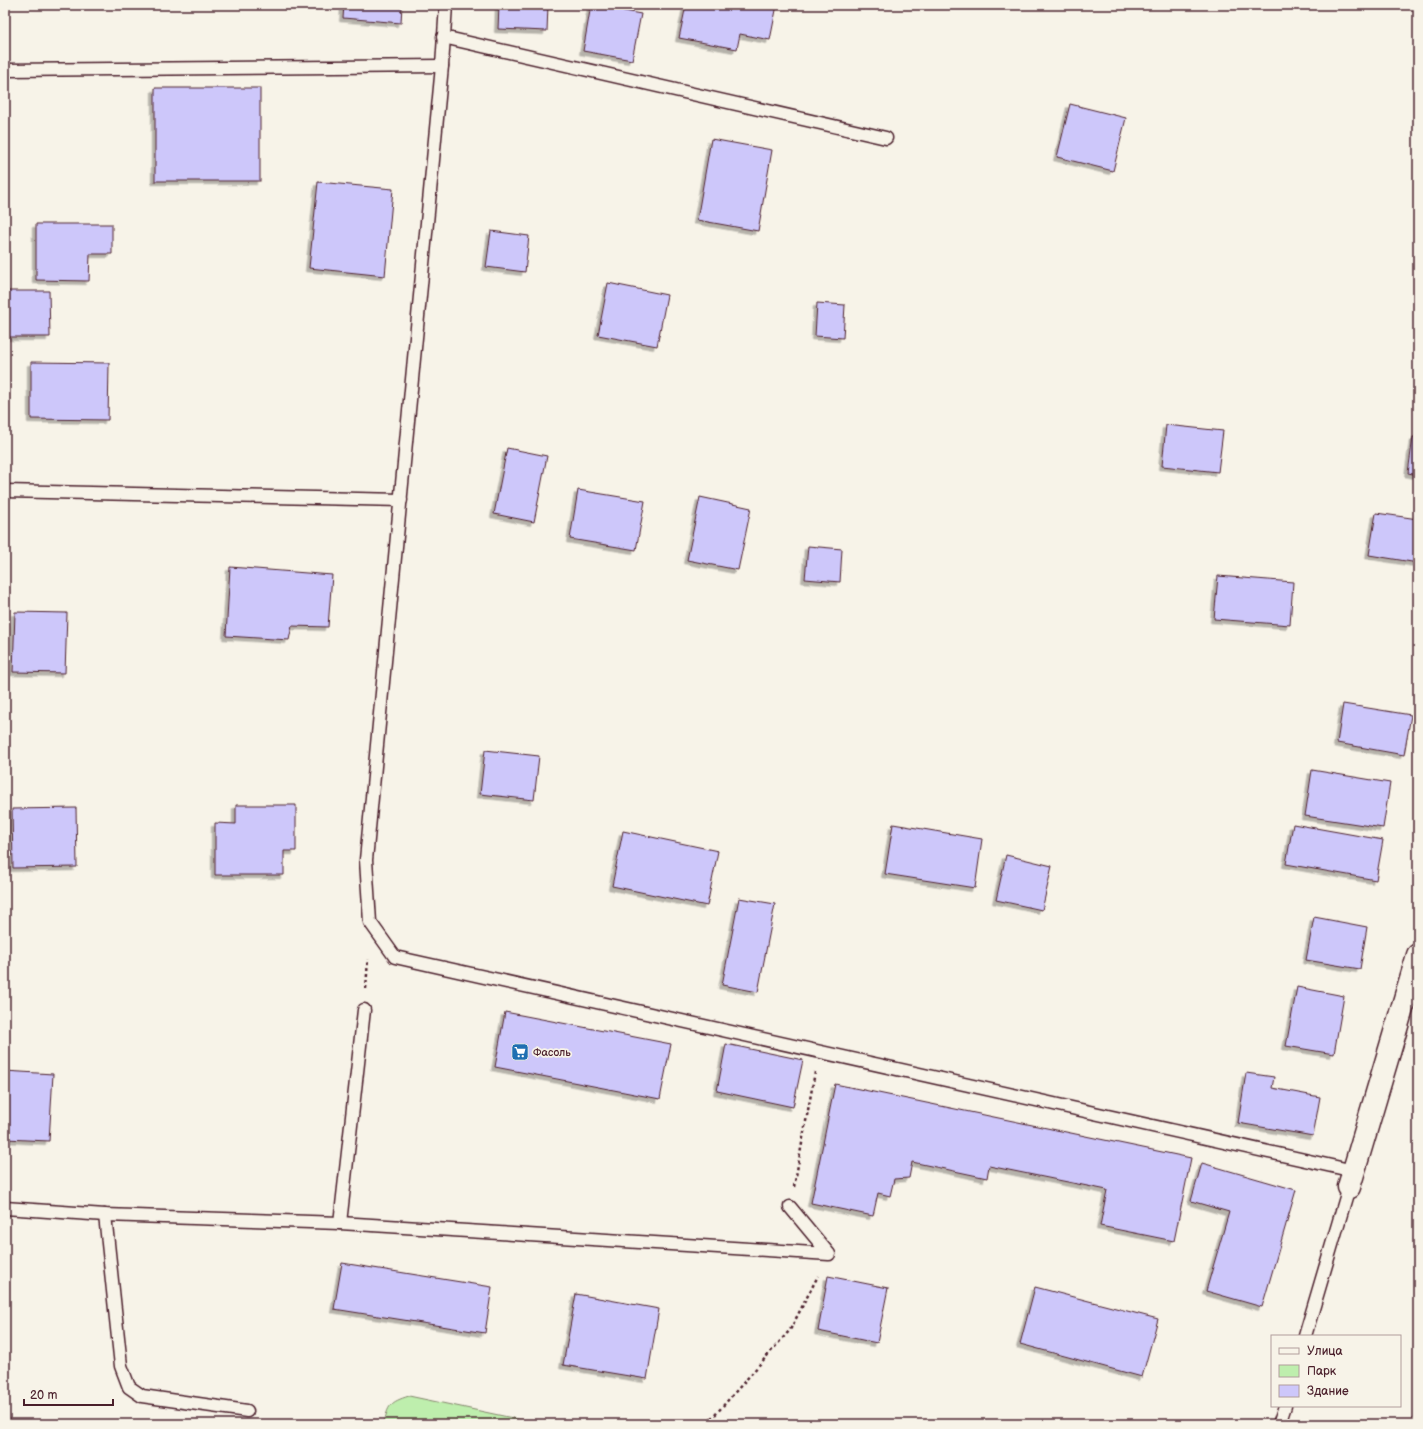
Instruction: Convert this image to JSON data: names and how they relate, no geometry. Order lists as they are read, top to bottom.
{
  "places": {
    "supermarket": ["Фасоль"]
  },
  "legend": ["Улица", "Парк", "Здание"],
  "scale_bar": "20 m"
}
